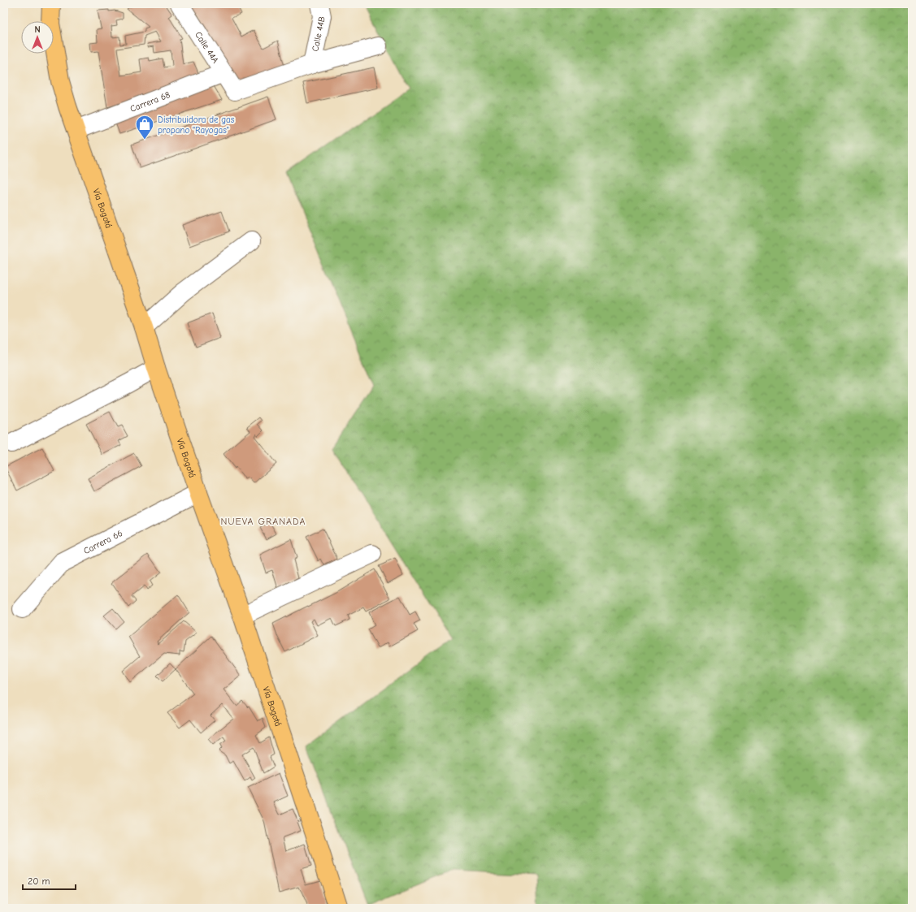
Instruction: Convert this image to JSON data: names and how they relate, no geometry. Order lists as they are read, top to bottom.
{
  "streets": {
    "main road": ["Vía Bogotá"],
    "street": [
      "Calle 44B",
      "Calle 44A",
      "Carrera 68",
      "Carrera 66"
    ]
  },
  "crossings": [
    ["Calle 44B", "Calle 44A"],
    ["Calle 44A", "Carrera 68"],
    ["Carrera 68", "Vía Bogotá"],
    ["Vía Bogotá", "Carrera 66"]
  ],
  "districts": ["NUEVA GRANADA"],
  "places": {
    "shop": ["Distribuidora de gas propano \"Rayogas\""]
  },
  "scale_bar": "20 m",
  "north": "top"
}
